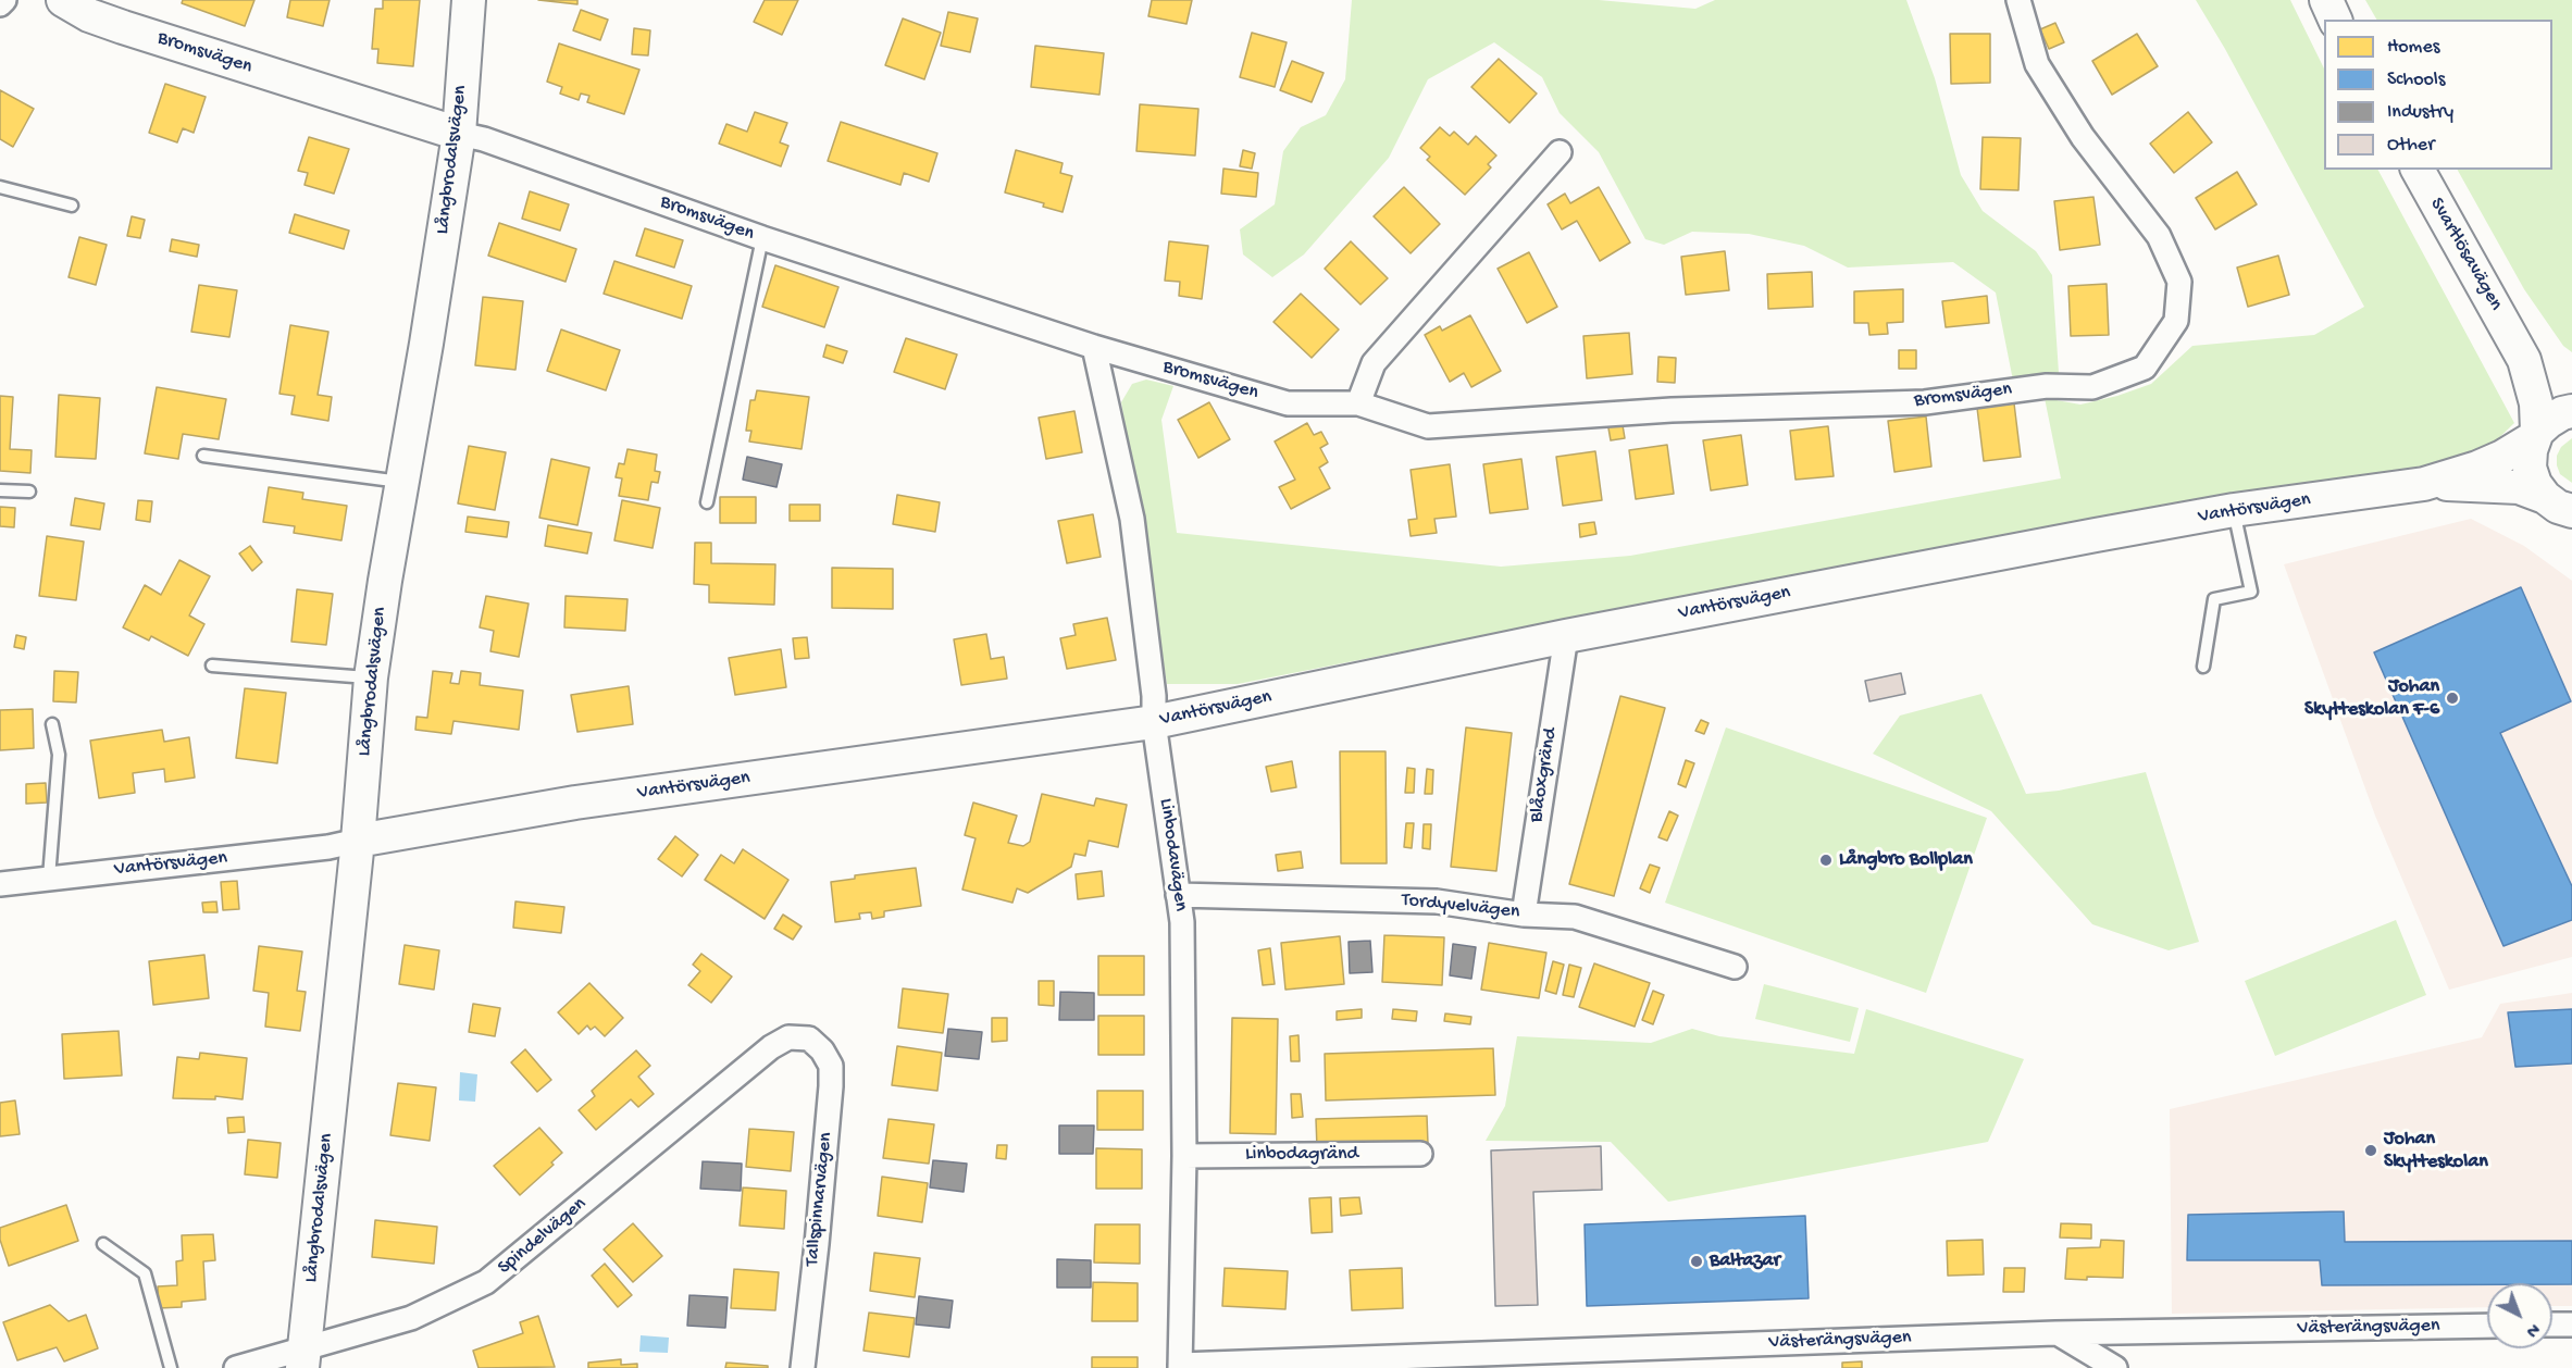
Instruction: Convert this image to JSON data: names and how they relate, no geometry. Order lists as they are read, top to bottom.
{
  "streets": {
    "street": [
      "Bromsvägen",
      "Långbrodalsvägen",
      "Svartlösavägen",
      "Vantörsvägen",
      "Blåoxgränd",
      "Linbodavägen",
      "Tordyvelvägen",
      "Linbodagränd",
      "Tallspinnarvägen",
      "Spindelvägen",
      "Västerängsvägen"
    ]
  },
  "crossings": [
    ["Bromsvägen", "Långbrodalsvägen"],
    ["Bromsvägen", "Linbodavägen"],
    ["Långbrodalsvägen", "Vantörsvägen"],
    ["Långbrodalsvägen", "Spindelvägen"],
    ["Svartlösavägen", "Vantörsvägen"],
    ["Vantörsvägen", "Blåoxgränd"],
    ["Vantörsvägen", "Linbodavägen"],
    ["Blåoxgränd", "Tordyvelvägen"],
    ["Linbodavägen", "Tordyvelvägen"],
    ["Linbodavägen", "Linbodagränd"],
    ["Linbodavägen", "Västerängsvägen"],
    ["Tallspinnarvägen", "Spindelvägen"]
  ],
  "places": [
    "Johan Skytteskolan F-6",
    "Långbro Bollplan",
    "Johan Skytteskolan",
    "Baltazar"
  ],
  "legend": [
    "Homes",
    "Schools",
    "Industry",
    "Other"
  ],
  "north": "bottom right"
}
